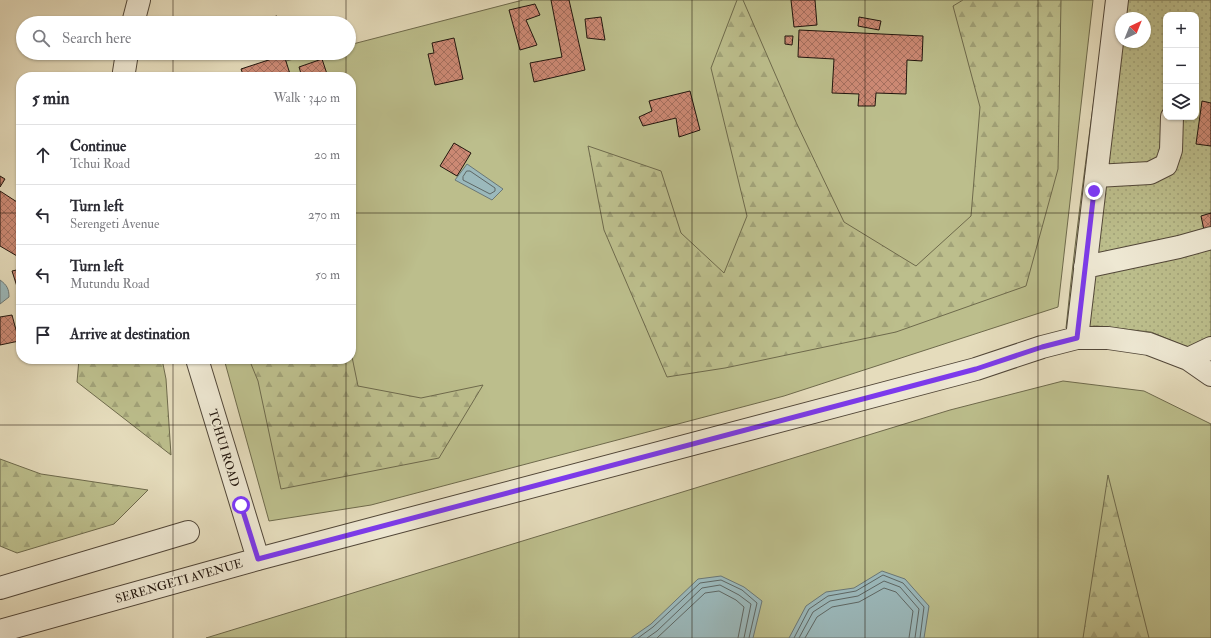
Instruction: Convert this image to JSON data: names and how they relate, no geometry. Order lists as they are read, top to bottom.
{
  "streets": {
    "street": ["TCHUI ROAD", "SERENGETI AVENUE"]
  },
  "crossings": [
    ["TCHUI ROAD", "SERENGETI AVENUE"]
  ],
  "north": "top right",
  "page": {
    "map_buttons": ["+", "−"],
    "search": "Search here",
    "heading": ["5 min", "Walk · 340 m"],
    "list": [
      ["Continue", "Tchui Road", "20 m"],
      ["Turn left", "Serengeti Avenue", "270 m"],
      ["Turn left", "Mutundu Road", "50 m"],
      "Arrive at destination"
    ]
  }
}
